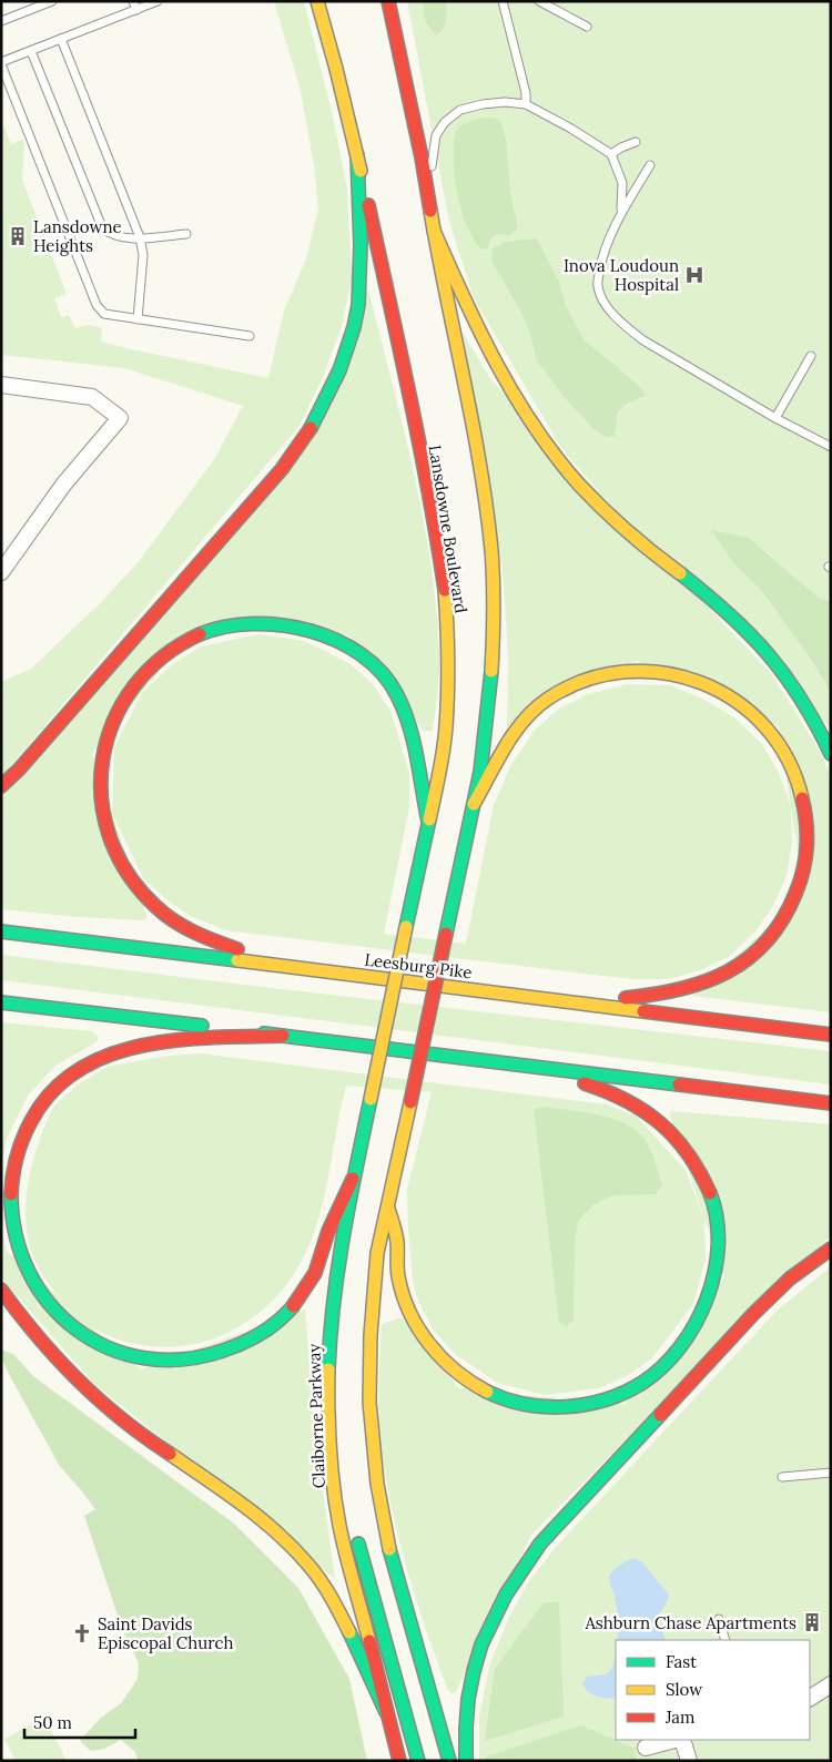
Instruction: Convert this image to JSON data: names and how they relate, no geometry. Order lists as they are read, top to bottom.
{
  "streets": {
    "main road": ["Lansdowne Boulevard", "Leesburg Pike", "Claiborne Parkway"]
  },
  "crossings": [
    ["Lansdowne Boulevard", "Claiborne Parkway"]
  ],
  "places": {
    "building": ["Lansdowne Heights", "Ashburn Chase Apartments"],
    "hospital": ["Inova Loudoun Hospital"],
    "church": ["Saint Davids Episcopal Church"]
  },
  "legend": ["Fast", "Slow", "Jam"],
  "scale_bar": "50 m"
}
